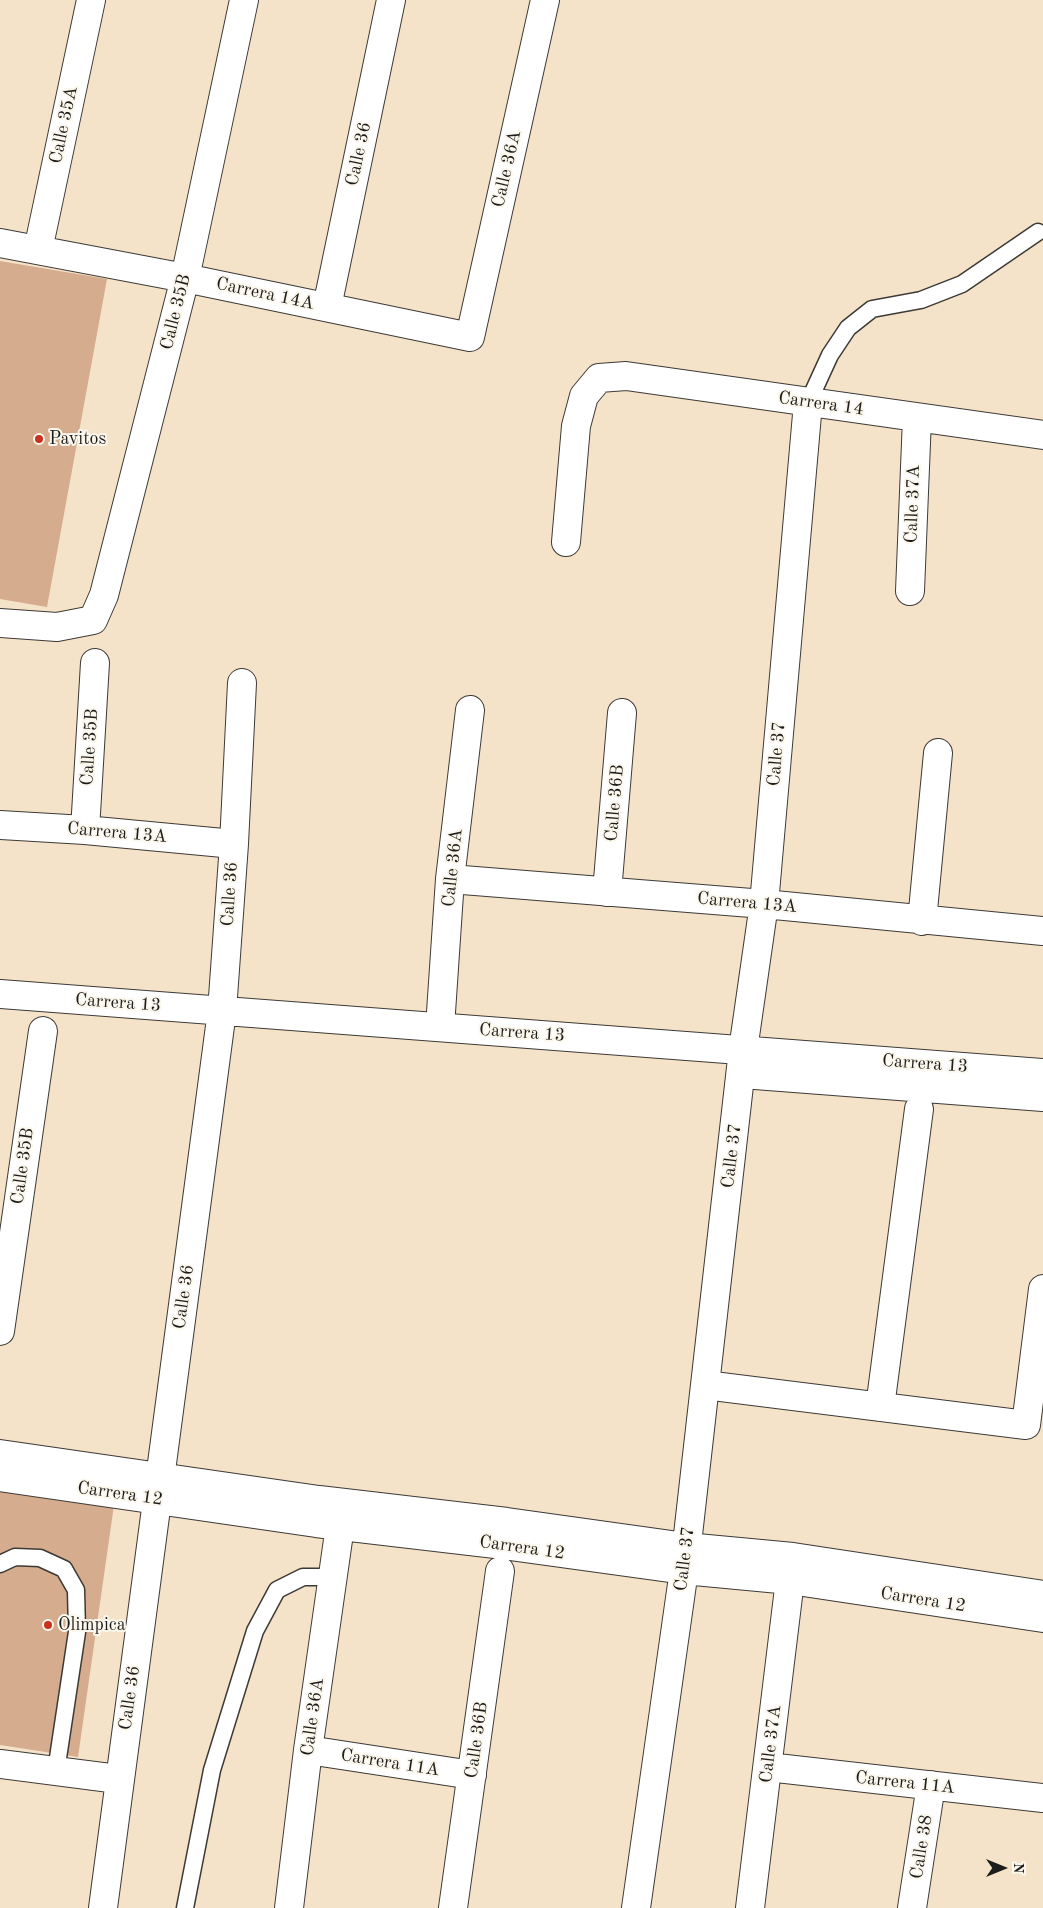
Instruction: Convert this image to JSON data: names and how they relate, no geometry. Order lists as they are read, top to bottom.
{
  "streets": {
    "street": [
      "Calle 35A",
      "Calle 36",
      "Calle 36A",
      "Carrera 14A",
      "Calle 35B",
      "Carrera 14",
      "Calle 37A",
      "Calle 37",
      "Calle 36B",
      "Carrera 13A",
      "Carrera 13",
      "Carrera 12",
      "Carrera 11A",
      "Calle 38"
    ]
  },
  "crossings": [
    ["Calle 35A", "Carrera 14A"],
    ["Calle 36", "Carrera 14A"],
    ["Calle 36", "Carrera 13A"],
    ["Calle 36", "Carrera 13"],
    ["Calle 36", "Carrera 12"],
    ["Calle 36A", "Carrera 14A"],
    ["Calle 36A", "Carrera 13A"],
    ["Calle 36A", "Carrera 13"],
    ["Calle 36A", "Carrera 12"],
    ["Calle 36A", "Carrera 11A"],
    ["Carrera 14A", "Calle 35B"],
    ["Calle 35B", "Carrera 13A"],
    ["Carrera 14", "Calle 37A"],
    ["Carrera 14", "Calle 37"],
    ["Calle 37A", "Carrera 12"],
    ["Calle 37A", "Carrera 11A"],
    ["Calle 37", "Carrera 13A"],
    ["Calle 37", "Carrera 13"],
    ["Calle 37", "Carrera 12"],
    ["Calle 36B", "Carrera 13A"],
    ["Calle 36B", "Carrera 11A"],
    ["Carrera 11A", "Calle 38"]
  ],
  "places": ["Pavitos", "Olimpica"],
  "north": "right"
}
